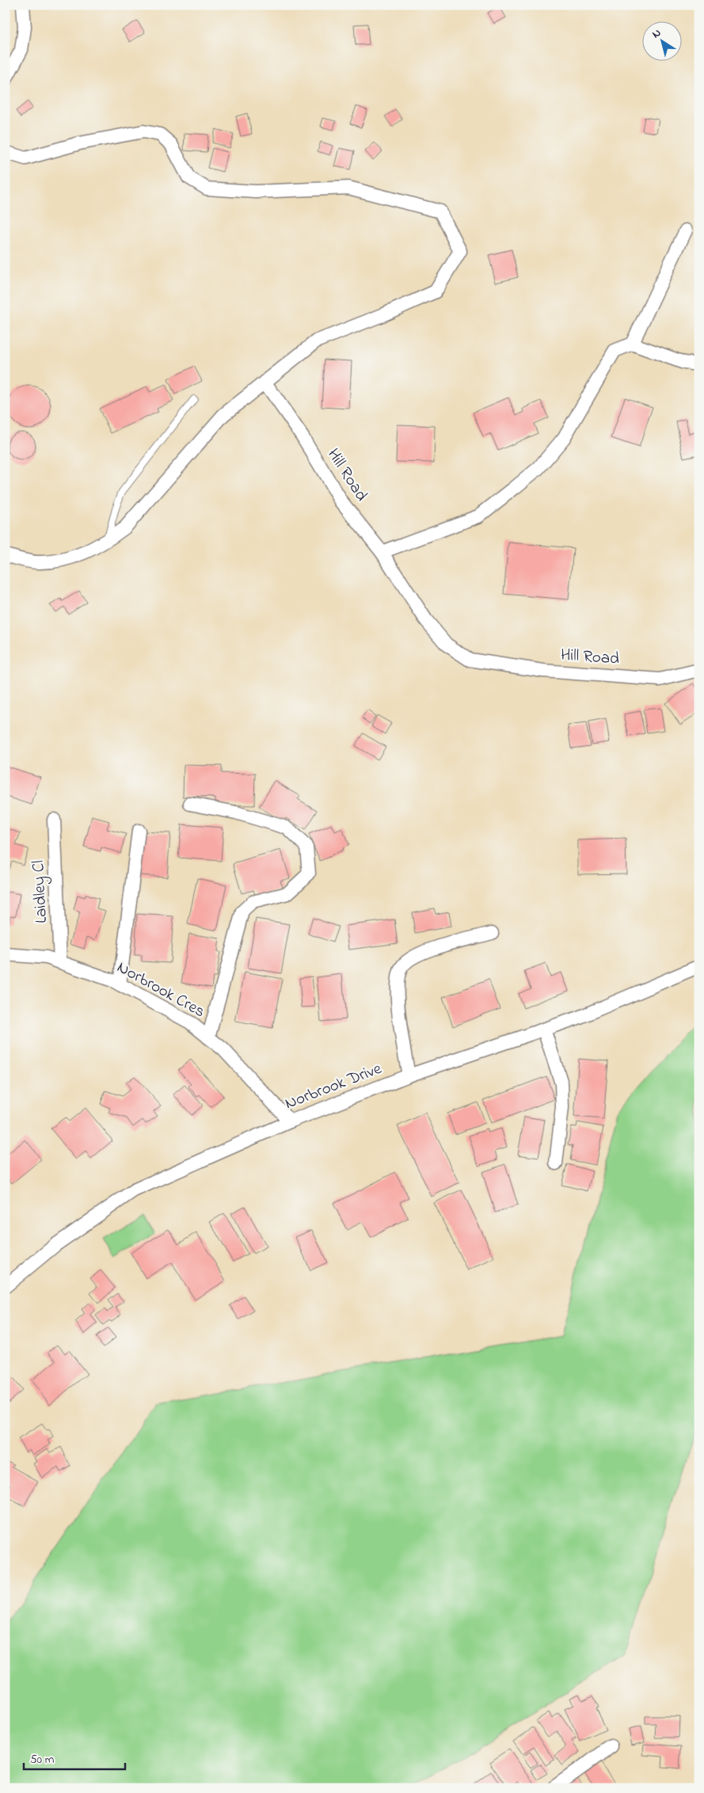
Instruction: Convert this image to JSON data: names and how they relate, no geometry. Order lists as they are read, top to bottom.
{
  "streets": {
    "street": [
      "Hill Road",
      "Laidley Cl",
      "Norbrook Cres",
      "Norbrook Drive"
    ]
  },
  "crossings": [
    ["Laidley Cl", "Norbrook Cres"],
    ["Norbrook Cres", "Norbrook Drive"]
  ],
  "scale_bar": "50 m",
  "north": "top left"
}
